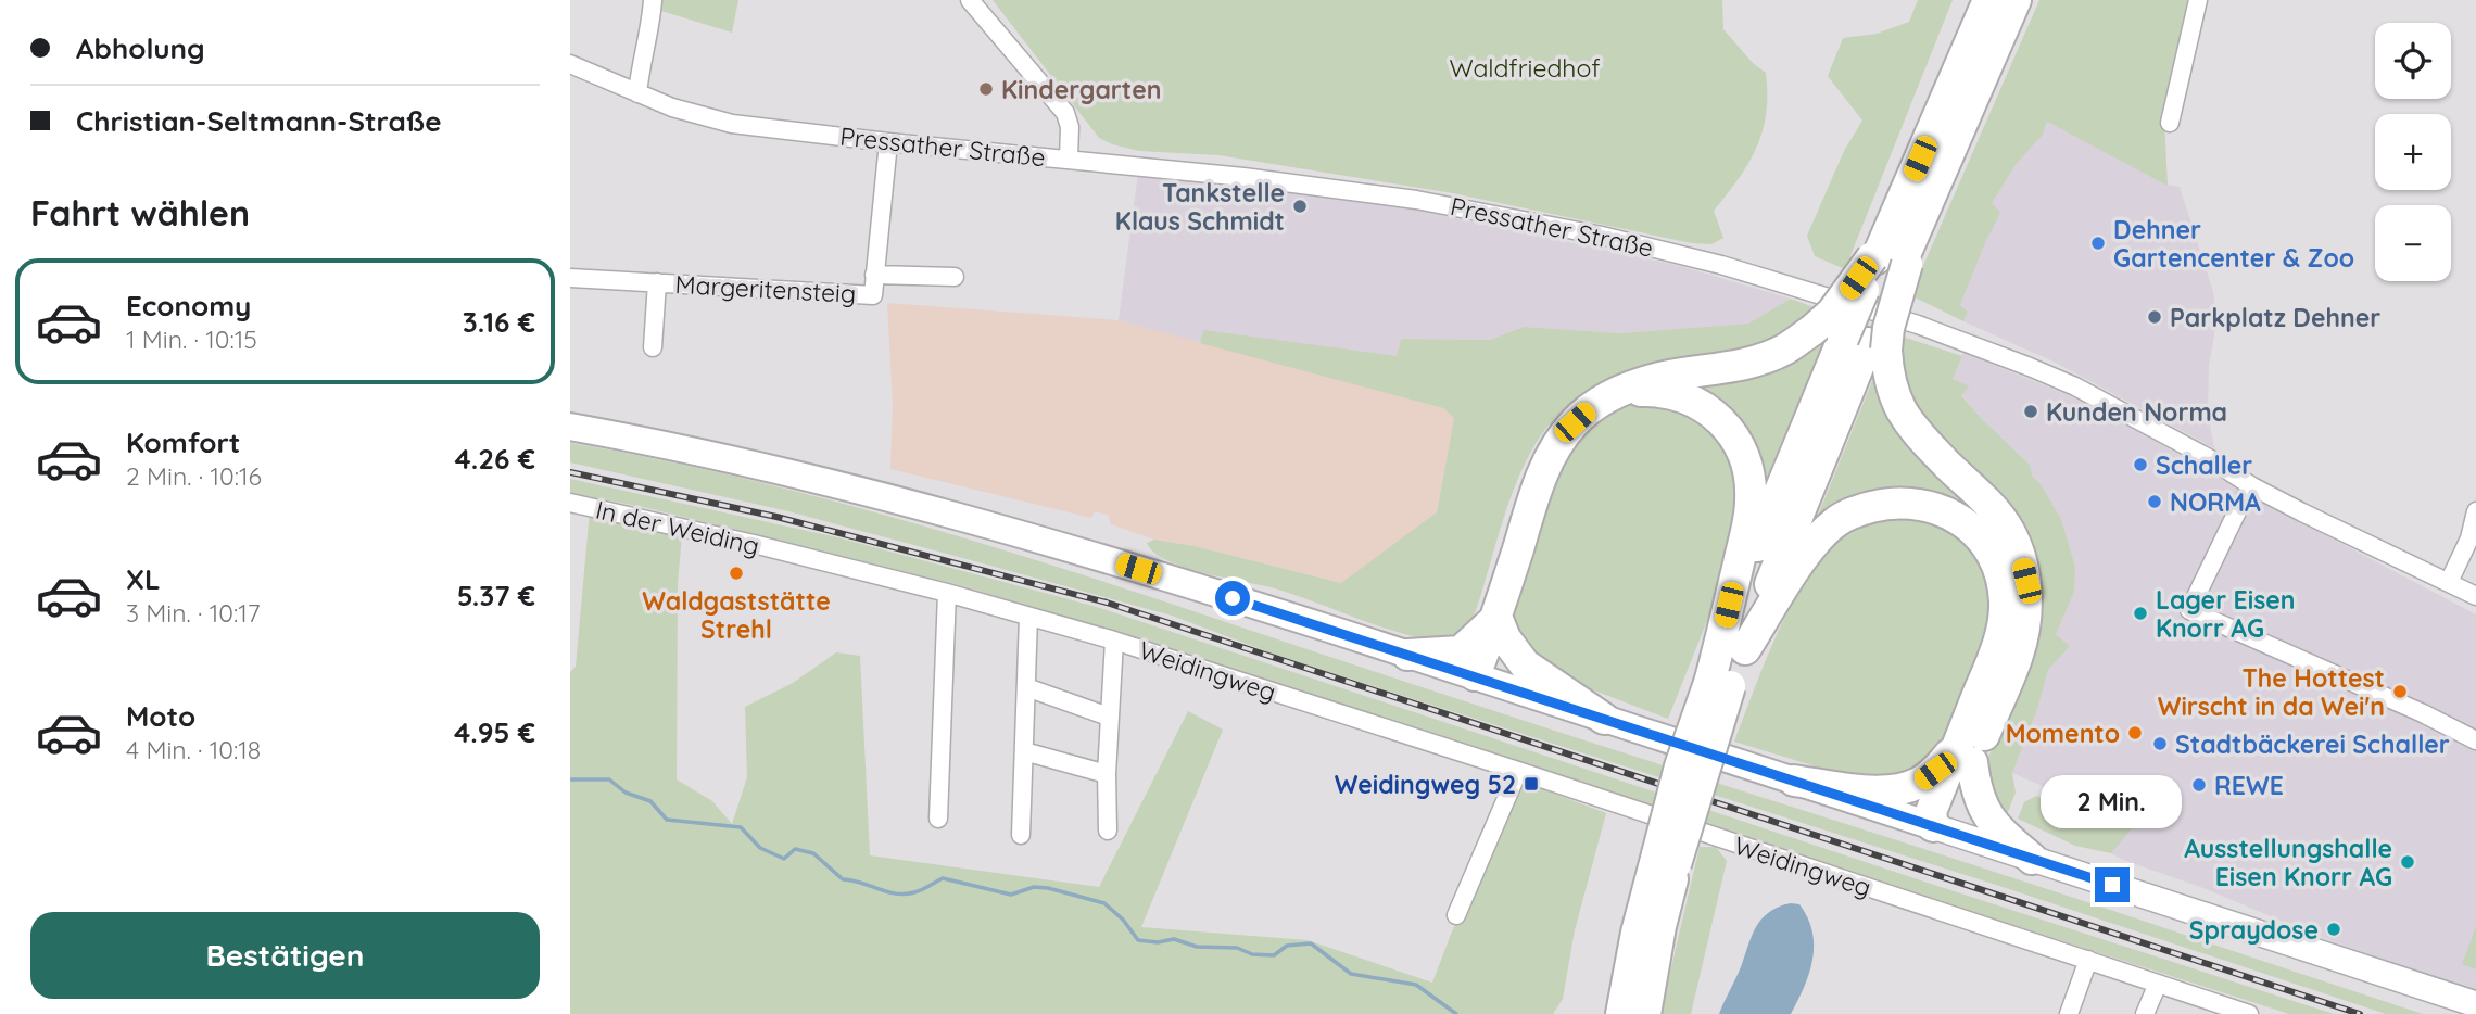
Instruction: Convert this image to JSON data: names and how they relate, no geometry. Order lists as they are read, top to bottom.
{
  "streets": {
    "street": [
      "Pressather Straße",
      "Margeritensteig",
      "In der Weiding",
      "Weidingweg"
    ]
  },
  "crossings": [
    ["In der Weiding", "Weidingweg"]
  ],
  "parks": ["Waldfriedhof"],
  "places": {
    "other": [
      "Kindergarten",
      "Tankstelle Klaus Schmidt",
      "Dehner Gartencenter & Zoo",
      "Parkplatz Dehner",
      "Kunden Norma",
      "Schaller",
      "NORMA",
      "Waldgaststätte Strehl",
      "Lager Eisen Knorr AG",
      "The Hottest Wirscht in da Wei'n",
      "Momento",
      "Stadtbäckerei Schaller",
      "REWE",
      "Ausstellungshalle Eisen Knorr AG",
      "Spraydose"
    ],
    "transit": ["Weidingweg 52"]
  },
  "page": {
    "banner": ["Abholung", "Christian-Seltmann-Straße"],
    "map_buttons": ["+", "−"],
    "heading": "Fahrt wählen",
    "list": [
      {
        "name": "Economy",
        "note": "1 Min. · 10:15",
        "value": "3.16 €"
      },
      {
        "name": "Komfort",
        "note": "2 Min. · 10:16",
        "value": "4.26 €"
      },
      {
        "name": "XL",
        "note": "3 Min. · 10:17",
        "value": "5.37 €"
      },
      {
        "name": "Moto",
        "note": "4 Min. · 10:18",
        "value": "4.95 €"
      }
    ],
    "bubble": "2 Min.",
    "buttons": "Bestätigen"
  }
}
